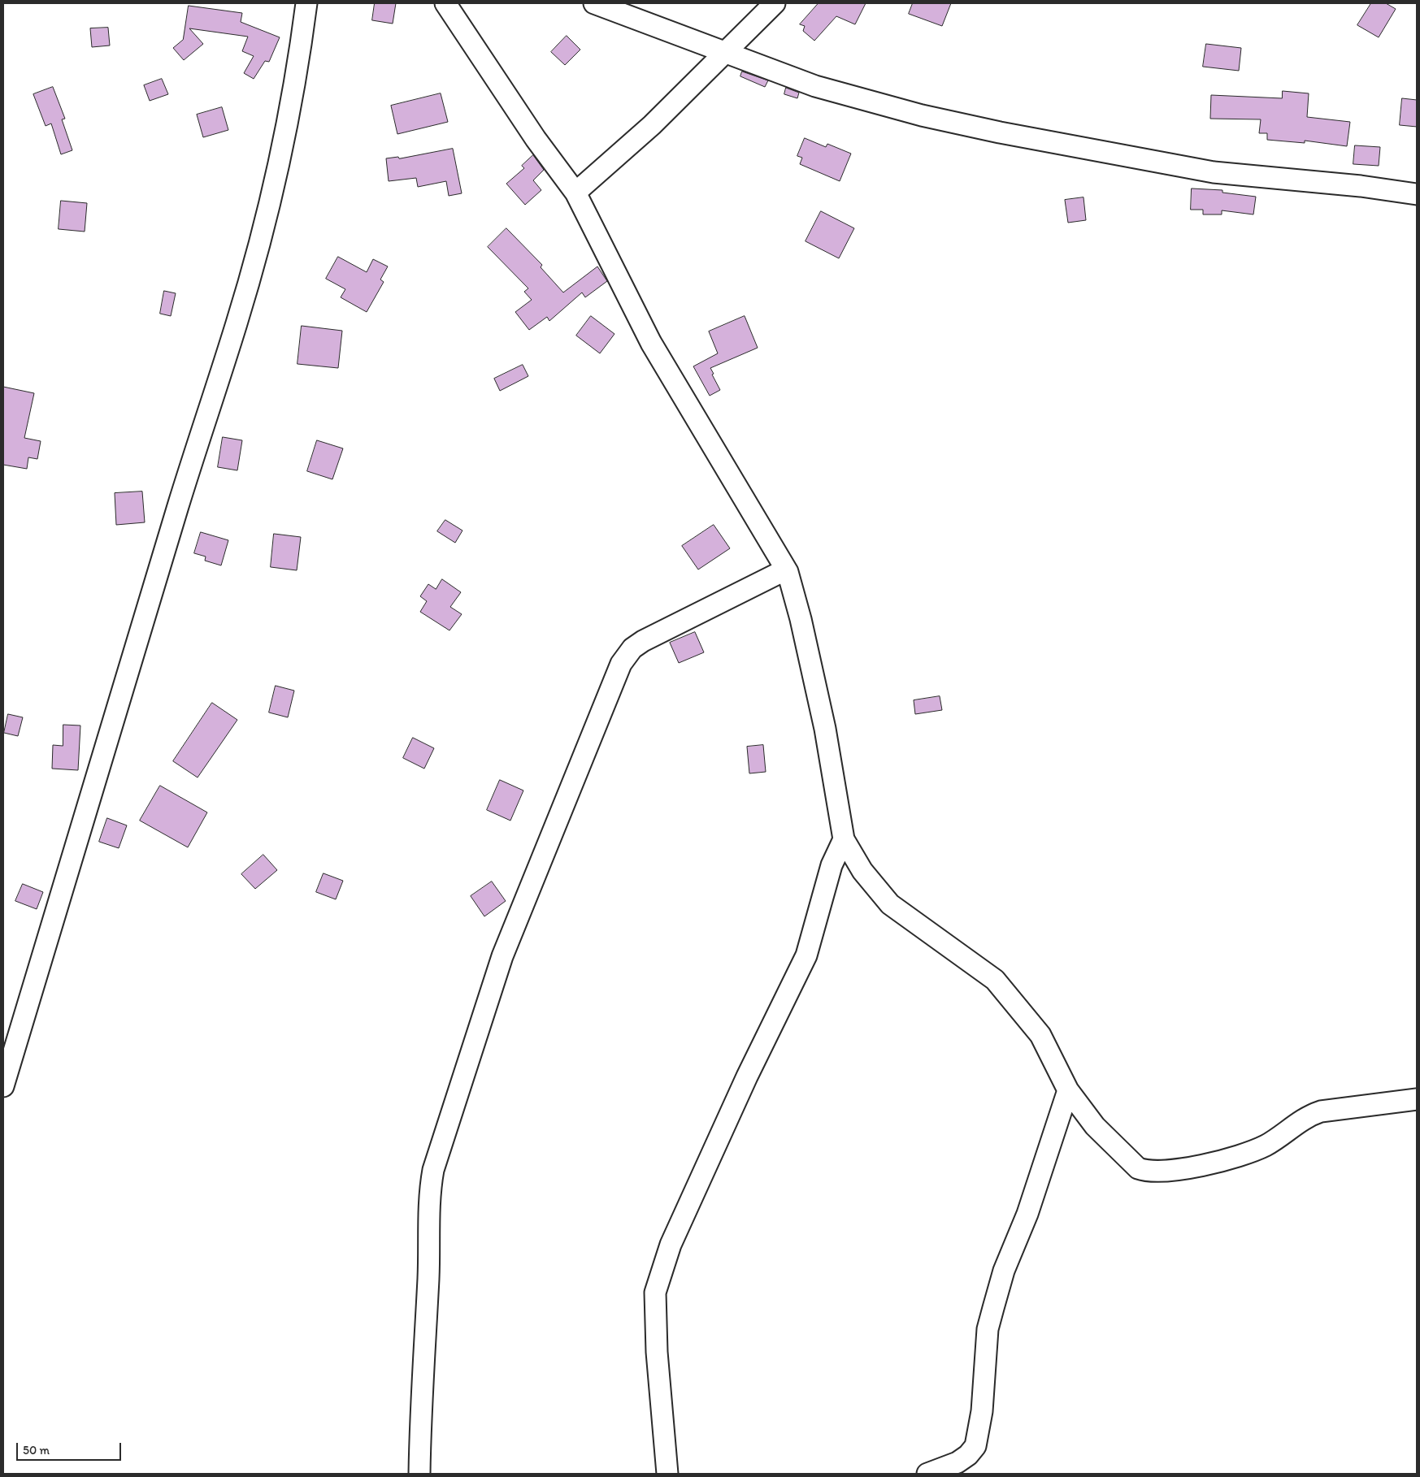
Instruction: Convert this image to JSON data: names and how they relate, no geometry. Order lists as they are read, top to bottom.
{
  "scale_bar": "50 m"
}
